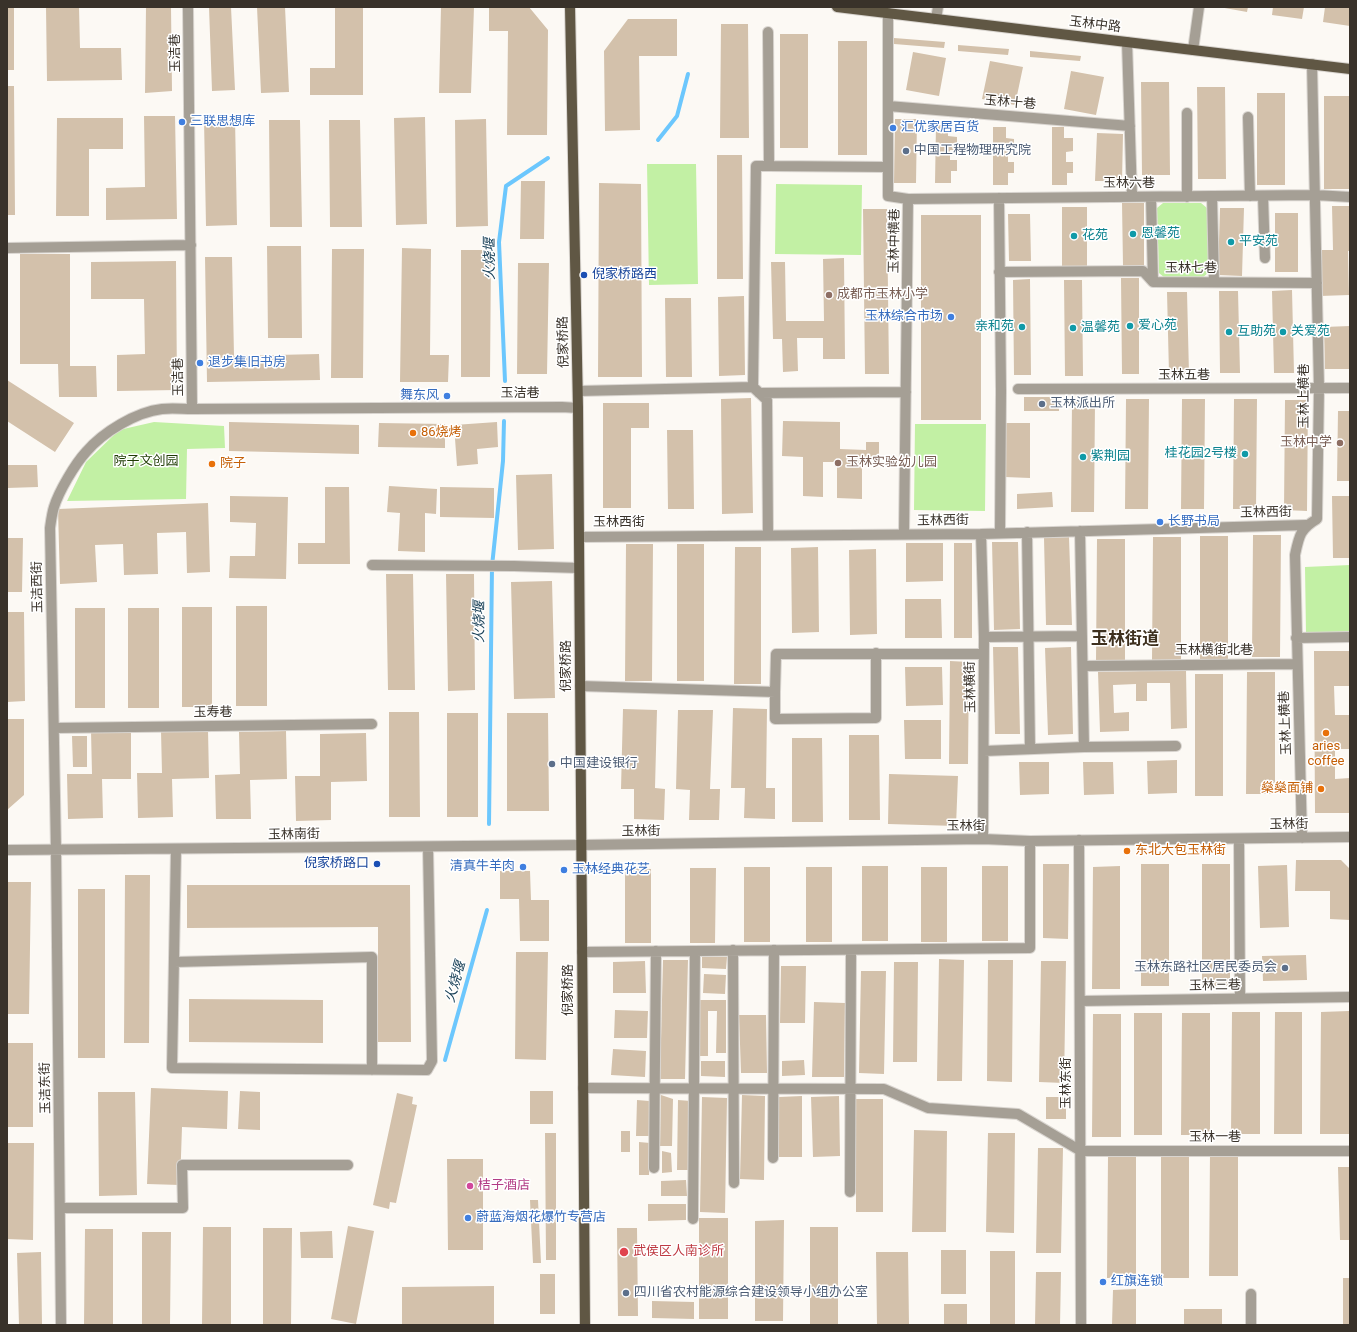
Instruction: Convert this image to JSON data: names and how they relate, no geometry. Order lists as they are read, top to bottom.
{
  "streets": {
    "main road": ["玉林中路", "倪家桥路"],
    "street": [
      "玉洁巷",
      "玉林十巷",
      "玉林六巷",
      "玉林中横巷",
      "玉林七巷",
      "玉林五巷",
      "玉林上横巷",
      "玉林西街",
      "玉洁西街",
      "玉林横街北巷",
      "玉林横街",
      "玉寿巷",
      "玉林街",
      "玉林南街",
      "玉林三巷",
      "玉林东街",
      "玉洁东街",
      "玉林一巷"
    ]
  },
  "crossings": [
    ["玉林中路", "玉林中横巷"],
    ["玉林中路", "玉林上横巷"],
    ["玉洁巷", "倪家桥路"],
    ["玉洁巷", "玉洁西街"],
    ["玉林十巷", "玉林中横巷"],
    ["玉林六巷", "玉林中横巷"],
    ["玉林六巷", "玉林上横巷"],
    ["玉林中横巷", "玉林西街"],
    ["玉林七巷", "玉林上横巷"],
    ["倪家桥路", "玉林西街"],
    ["倪家桥路", "玉林街"],
    ["倪家桥路", "玉林南街"],
    ["玉林五巷", "玉林上横巷"],
    ["玉林上横巷", "玉林西街"],
    ["玉林上横巷", "玉林横街北巷"],
    ["玉林上横巷", "玉林街"],
    ["玉林西街", "玉林横街"],
    ["玉洁西街", "玉寿巷"],
    ["玉洁西街", "玉林南街"],
    ["玉洁西街", "玉洁东街"],
    ["玉林横街", "玉林街"],
    ["玉林街", "玉林南街"],
    ["玉林街", "玉林东街"],
    ["玉林南街", "玉洁东街"],
    ["玉林三巷", "玉林东街"],
    ["玉林东街", "玉林一巷"]
  ],
  "districts": ["玉林街道"],
  "water": ["火烧堰"],
  "parks": ["院子文创园"],
  "places": [
    "三联思想库",
    "汇优家居百货",
    "中国工程物理研究院",
    "恩馨苑",
    "花苑",
    "平安苑",
    "倪家桥路西",
    "成都市玉林小学",
    "玉林综合市场",
    "爱心苑",
    "亲和苑",
    "温馨苑",
    "互助苑",
    "关爱苑",
    "退步集旧书房",
    "舞东风",
    "玉林派出所",
    "86烧烤",
    "玉林中学",
    "桂花园2号楼",
    "紫荆园",
    "玉林实验幼儿园",
    "院子",
    "长野书局",
    "aries coffee",
    "中国建设银行",
    "燊燊面铺",
    "东北大包玉林街",
    "倪家桥路口",
    "清真牛羊肉",
    "玉林经典花艺",
    "玉林东路社区居民委员会",
    "桔子酒店",
    "蔚蓝海烟花爆竹专营店",
    "武侯区人南诊所",
    "红旗连锁",
    "四川省农村能源综合建设领导小组办公室"
  ]
}
